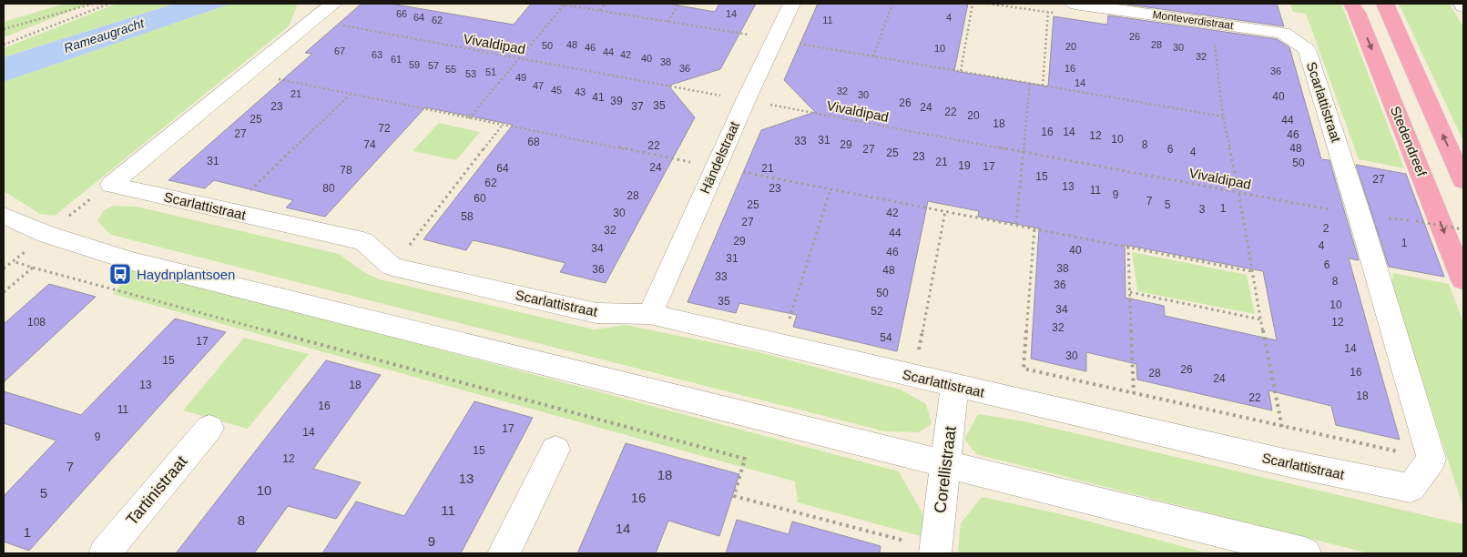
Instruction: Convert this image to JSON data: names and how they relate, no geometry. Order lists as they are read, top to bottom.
{
  "streets": {
    "main road": ["Stedendreef"],
    "street": [
      "Monteverdistraat",
      "Scarlattistraat",
      "Händelstraat",
      "Corellistraat",
      "Tartinistraat"
    ],
    "path": ["Vivaldipad"]
  },
  "crossings": [
    ["Monteverdistraat", "Scarlattistraat"],
    ["Vivaldipad", "Scarlattistraat"],
    ["Vivaldipad", "Händelstraat"],
    ["Scarlattistraat", "Händelstraat"],
    ["Scarlattistraat", "Corellistraat"]
  ],
  "water": ["Rameaugracht"],
  "places": {
    "bus stop": ["Haydnplantsoen"]
  },
  "house_numbers": [
    "66",
    "14",
    "64",
    "4",
    "62",
    "11",
    "26",
    "48",
    "28",
    "50",
    "20",
    "46",
    "30",
    "10",
    "67",
    "44",
    "63",
    "42",
    "32",
    "40",
    "61",
    "38",
    "59",
    "57",
    "36",
    "16",
    "55",
    "36",
    "51",
    "53",
    "49",
    "14",
    "47",
    "45",
    "32",
    "43",
    "21",
    "30",
    "40",
    "41",
    "39",
    "26",
    "35",
    "23",
    "37",
    "24",
    "22",
    "20",
    "25",
    "44",
    "18",
    "72",
    "16",
    "14",
    "27",
    "46",
    "12",
    "10",
    "31",
    "33",
    "68",
    "74",
    "29",
    "8",
    "22",
    "48",
    "27",
    "6",
    "4",
    "25",
    "23",
    "31",
    "21",
    "50",
    "19",
    "17",
    "24",
    "64",
    "21",
    "78",
    "15",
    "27",
    "62",
    "13",
    "80",
    "23",
    "11",
    "9",
    "28",
    "60",
    "7",
    "25",
    "5",
    "1",
    "3",
    "30",
    "42",
    "58",
    "27",
    "2",
    "32",
    "44",
    "29",
    "1",
    "4",
    "34",
    "40",
    "46",
    "31",
    "6",
    "38",
    "36",
    "48",
    "33",
    "8",
    "36",
    "50",
    "35",
    "10",
    "34",
    "52",
    "108",
    "12",
    "32",
    "54",
    "17",
    "14",
    "30",
    "15",
    "26",
    "16",
    "28",
    "24",
    "13",
    "18",
    "18",
    "22",
    "16",
    "11",
    "17",
    "14",
    "9",
    "15",
    "12",
    "7",
    "18",
    "13",
    "10",
    "5",
    "16",
    "11",
    "8",
    "14",
    "1",
    "9"
  ]
}
